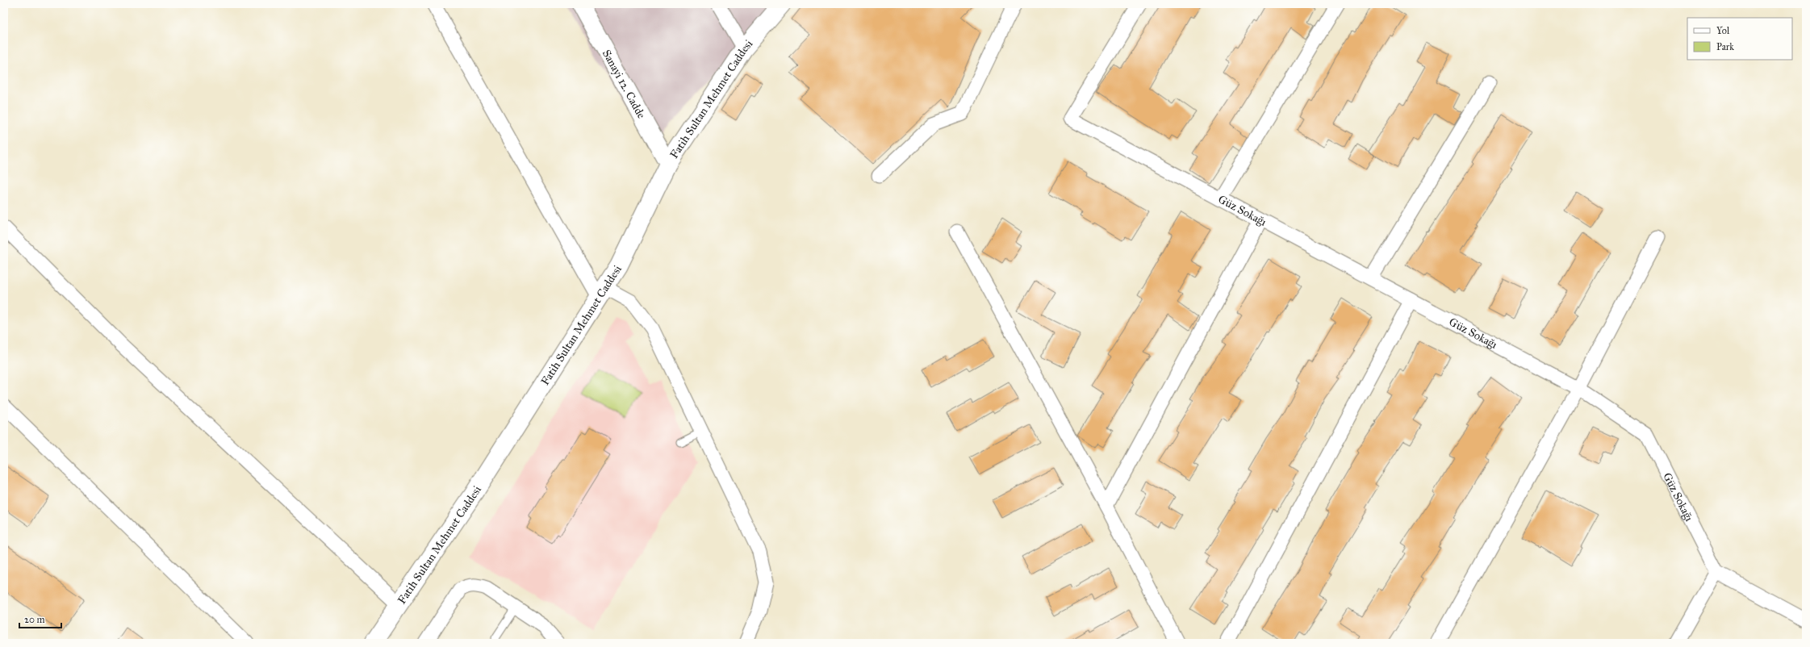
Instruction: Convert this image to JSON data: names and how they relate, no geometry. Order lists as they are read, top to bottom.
{
  "streets": {
    "main road": ["Fatih Sultan Mehmet Caddesi"],
    "street": ["Sanayi 12. Cadde", "Güz Sokağı"]
  },
  "crossings": [
    ["Sanayi 12. Cadde", "Fatih Sultan Mehmet Caddesi"]
  ],
  "legend": ["Yol", "Park"],
  "scale_bar": "20 m"
}
